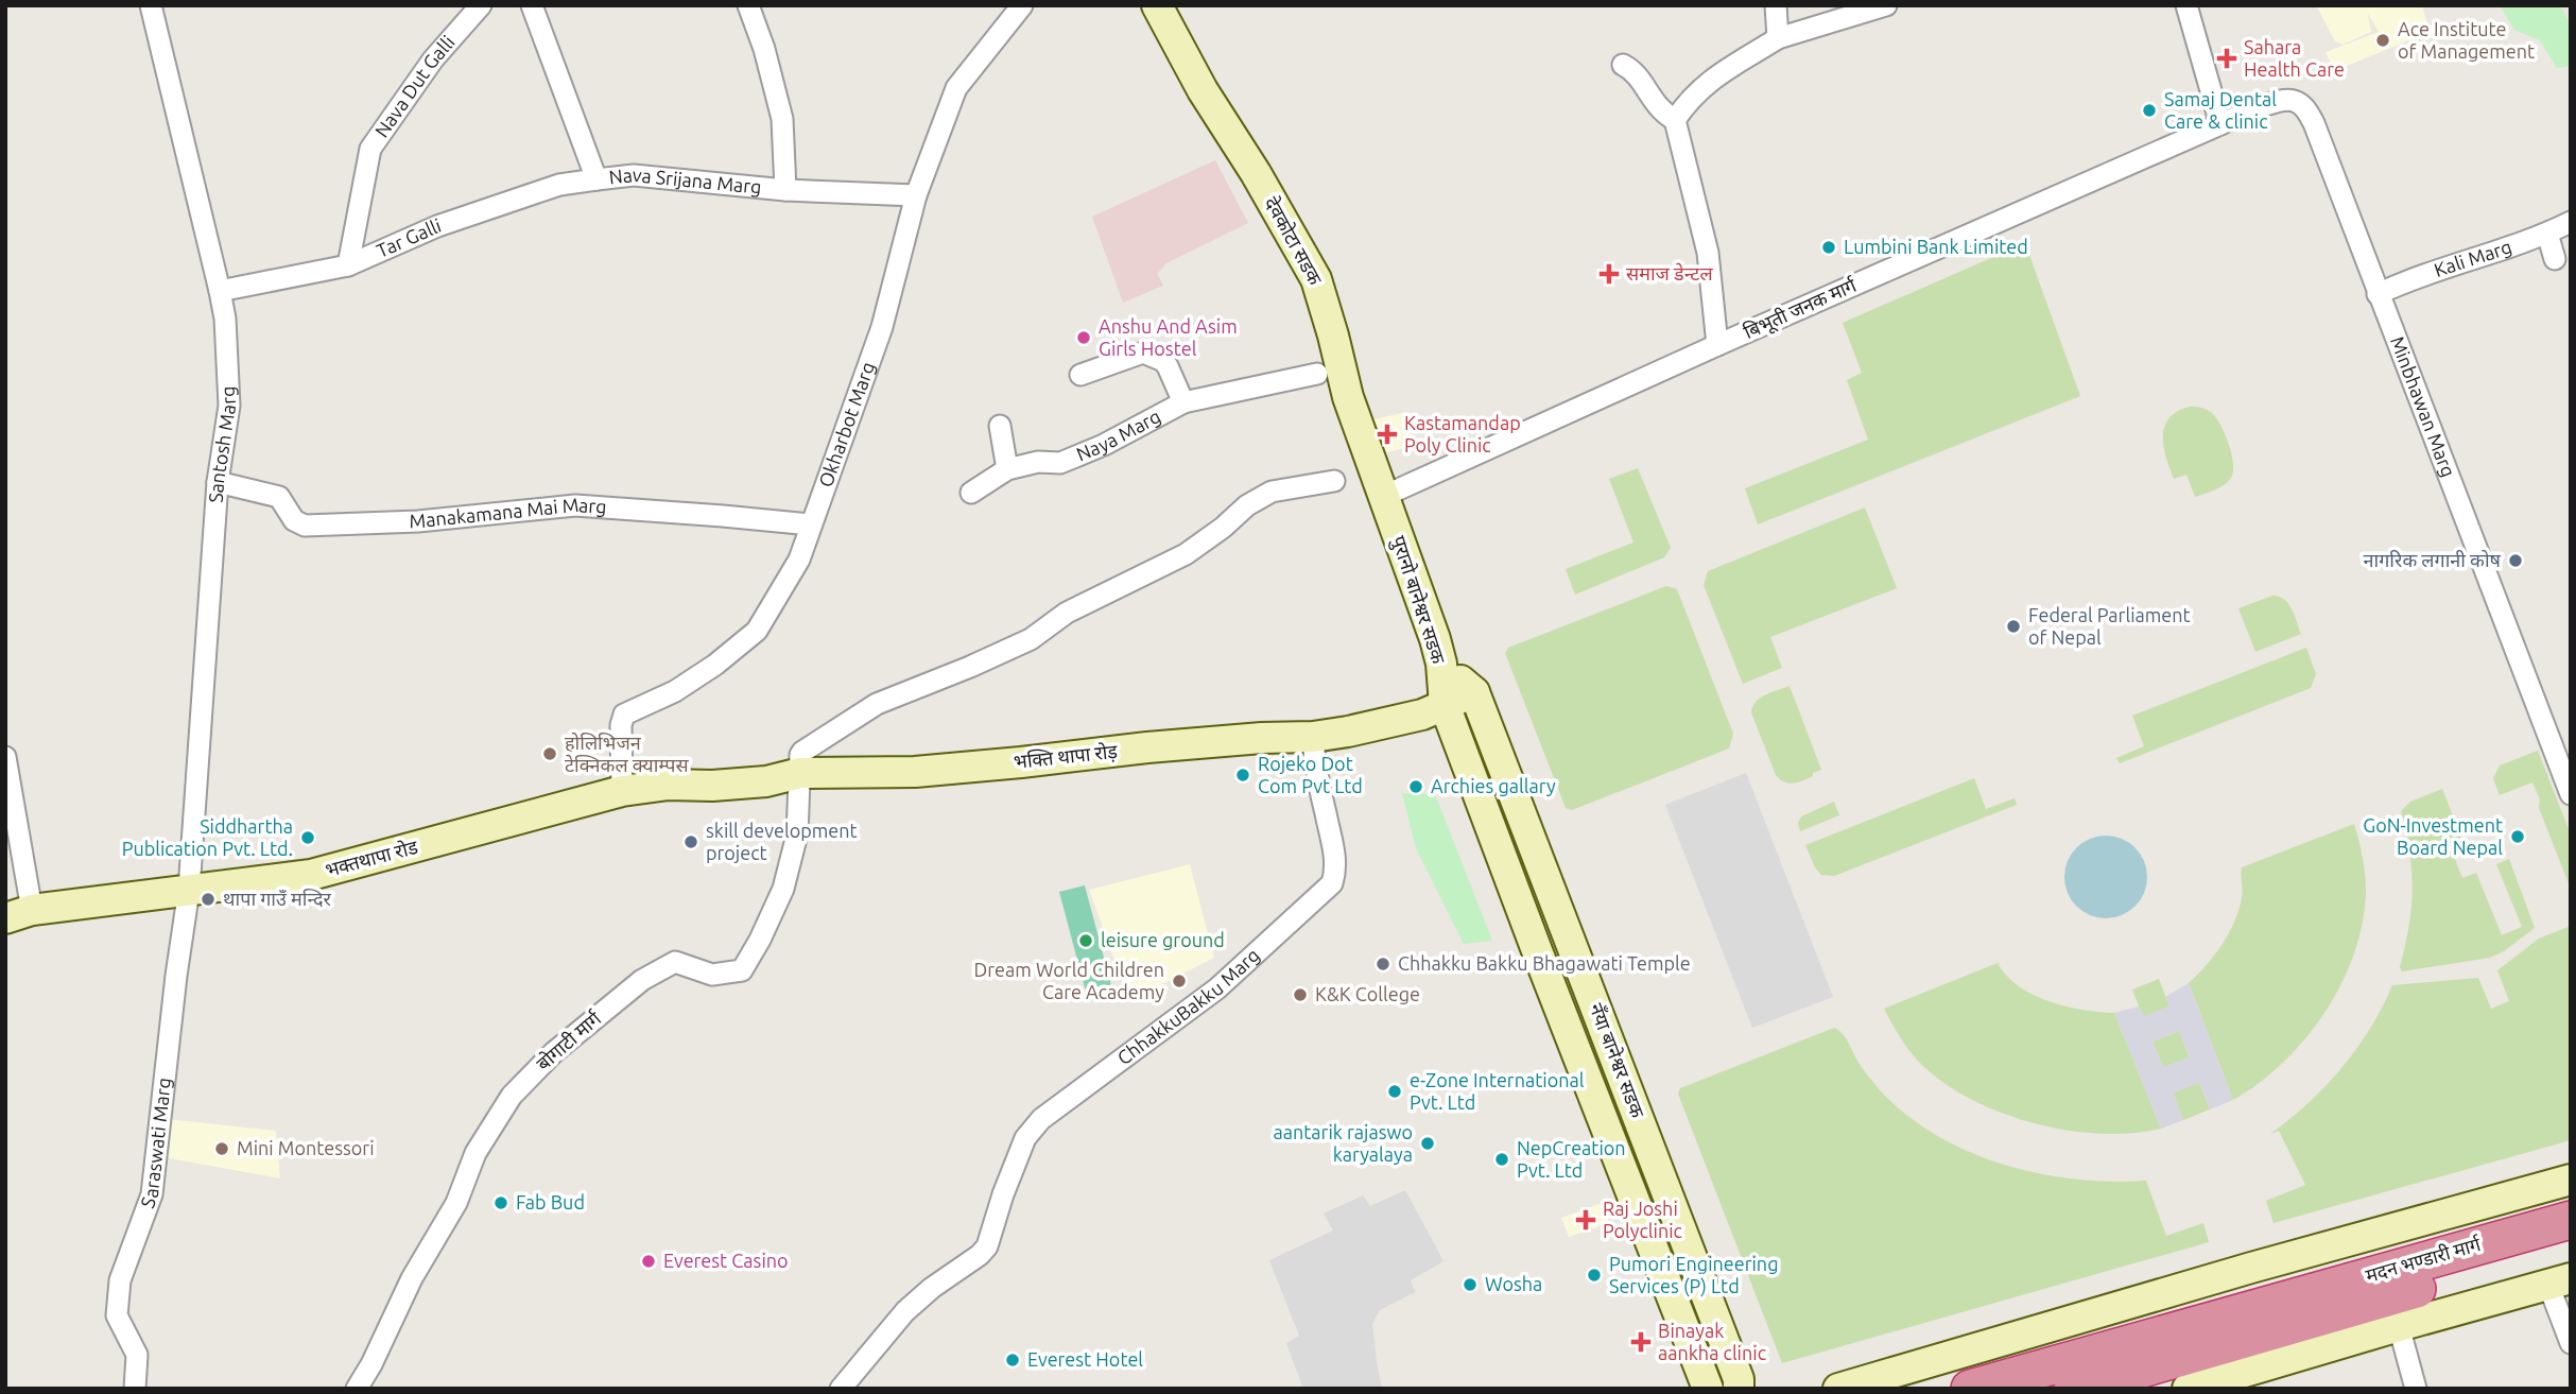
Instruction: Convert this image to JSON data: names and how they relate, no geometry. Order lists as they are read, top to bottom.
{
  "streets": {
    "highway": ["मदन भण्डारी मार्ग"],
    "street": [
      "Nava Dut Galli",
      "Nava Srijana Marg",
      "Tar Galli",
      "देवकोटा सडक",
      "Kali Marg",
      "बिभूती जनक मार्ग",
      "Minbhawan Marg",
      "Okharbot Marg",
      "Naya Marg",
      "Santosh Marg",
      "Manakamana Mai Marg",
      "पुरानो बानेश्वर सडक",
      "भक्ति थापा रोड़",
      "भक्तथापा रोड",
      "ChhakkuBakku Marg",
      "बोगाटी मार्ग",
      "नँया बानेश्वर सडक",
      "Saraswati Marg"
    ]
  },
  "crossings": [
    ["Nava Dut Galli", "Tar Galli"],
    ["Nava Srijana Marg", "Tar Galli"],
    ["Nava Srijana Marg", "Okharbot Marg"],
    ["Tar Galli", "Santosh Marg"],
    ["देवकोटा सडक", "बिभूती जनक मार्ग"],
    ["देवकोटा सडक", "पुरानो बानेश्वर सडक"],
    ["Kali Marg", "Minbhawan Marg"],
    ["बिभूती जनक मार्ग", "Minbhawan Marg"],
    ["बिभूती जनक मार्ग", "पुरानो बानेश्वर सडक"],
    ["Okharbot Marg", "Manakamana Mai Marg"],
    ["Okharbot Marg", "भक्तथापा रोड"],
    ["Santosh Marg", "Manakamana Mai Marg"],
    ["Santosh Marg", "भक्तथापा रोड"],
    ["Santosh Marg", "Saraswati Marg"],
    ["पुरानो बानेश्वर सडक", "भक्ति थापा रोड़"],
    ["पुरानो बानेश्वर सडक", "नँया बानेश्वर सडक"],
    ["भक्ति थापा रोड़", "भक्तथापा रोड"],
    ["भक्ति थापा रोड़", "ChhakkuBakku Marg"],
    ["भक्ति थापा रोड़", "बोगाटी मार्ग"],
    ["भक्ति थापा रोड़", "नँया बानेश्वर सडक"],
    ["भक्तथापा रोड", "Saraswati Marg"]
  ],
  "places": {
    "other": [
      "Ace Institute of Management",
      "Samaj Dental Care & clinic",
      "Lumbini Bank Limited",
      "Anshu And Asim Girls Hostel",
      "नागरिक लगानी कोष",
      "Federal Parliament of Nepal",
      "होलिभिजन टेक्निकल क्याम्पस",
      "Rojeko Dot Com Pvt Ltd",
      "Archies gallary",
      "GoN-Investment Board Nepal",
      "Siddhartha Publication Pvt. Ltd.",
      "skill development project",
      "थापा गाउँ मन्दिर",
      "leisure ground",
      "Chhakku Bakku Bhagawati Temple",
      "Dream World Children Care Academy",
      "K&K College",
      "e-Zone International Pvt. Ltd",
      "aantarik rajaswo karyalaya",
      "Mini Montessori",
      "NepCreation Pvt. Ltd",
      "Fab Bud",
      "Everest Casino",
      "Pumori Engineering Services (P) Ltd",
      "Wosha",
      "Everest Hotel"
    ],
    "health": [
      "Sahara Health Care",
      "समाज डेन्टल",
      "Kastamandap Poly Clinic",
      "Raj Joshi Polyclinic",
      "Binayak aankha clinic"
    ]
  }
}
